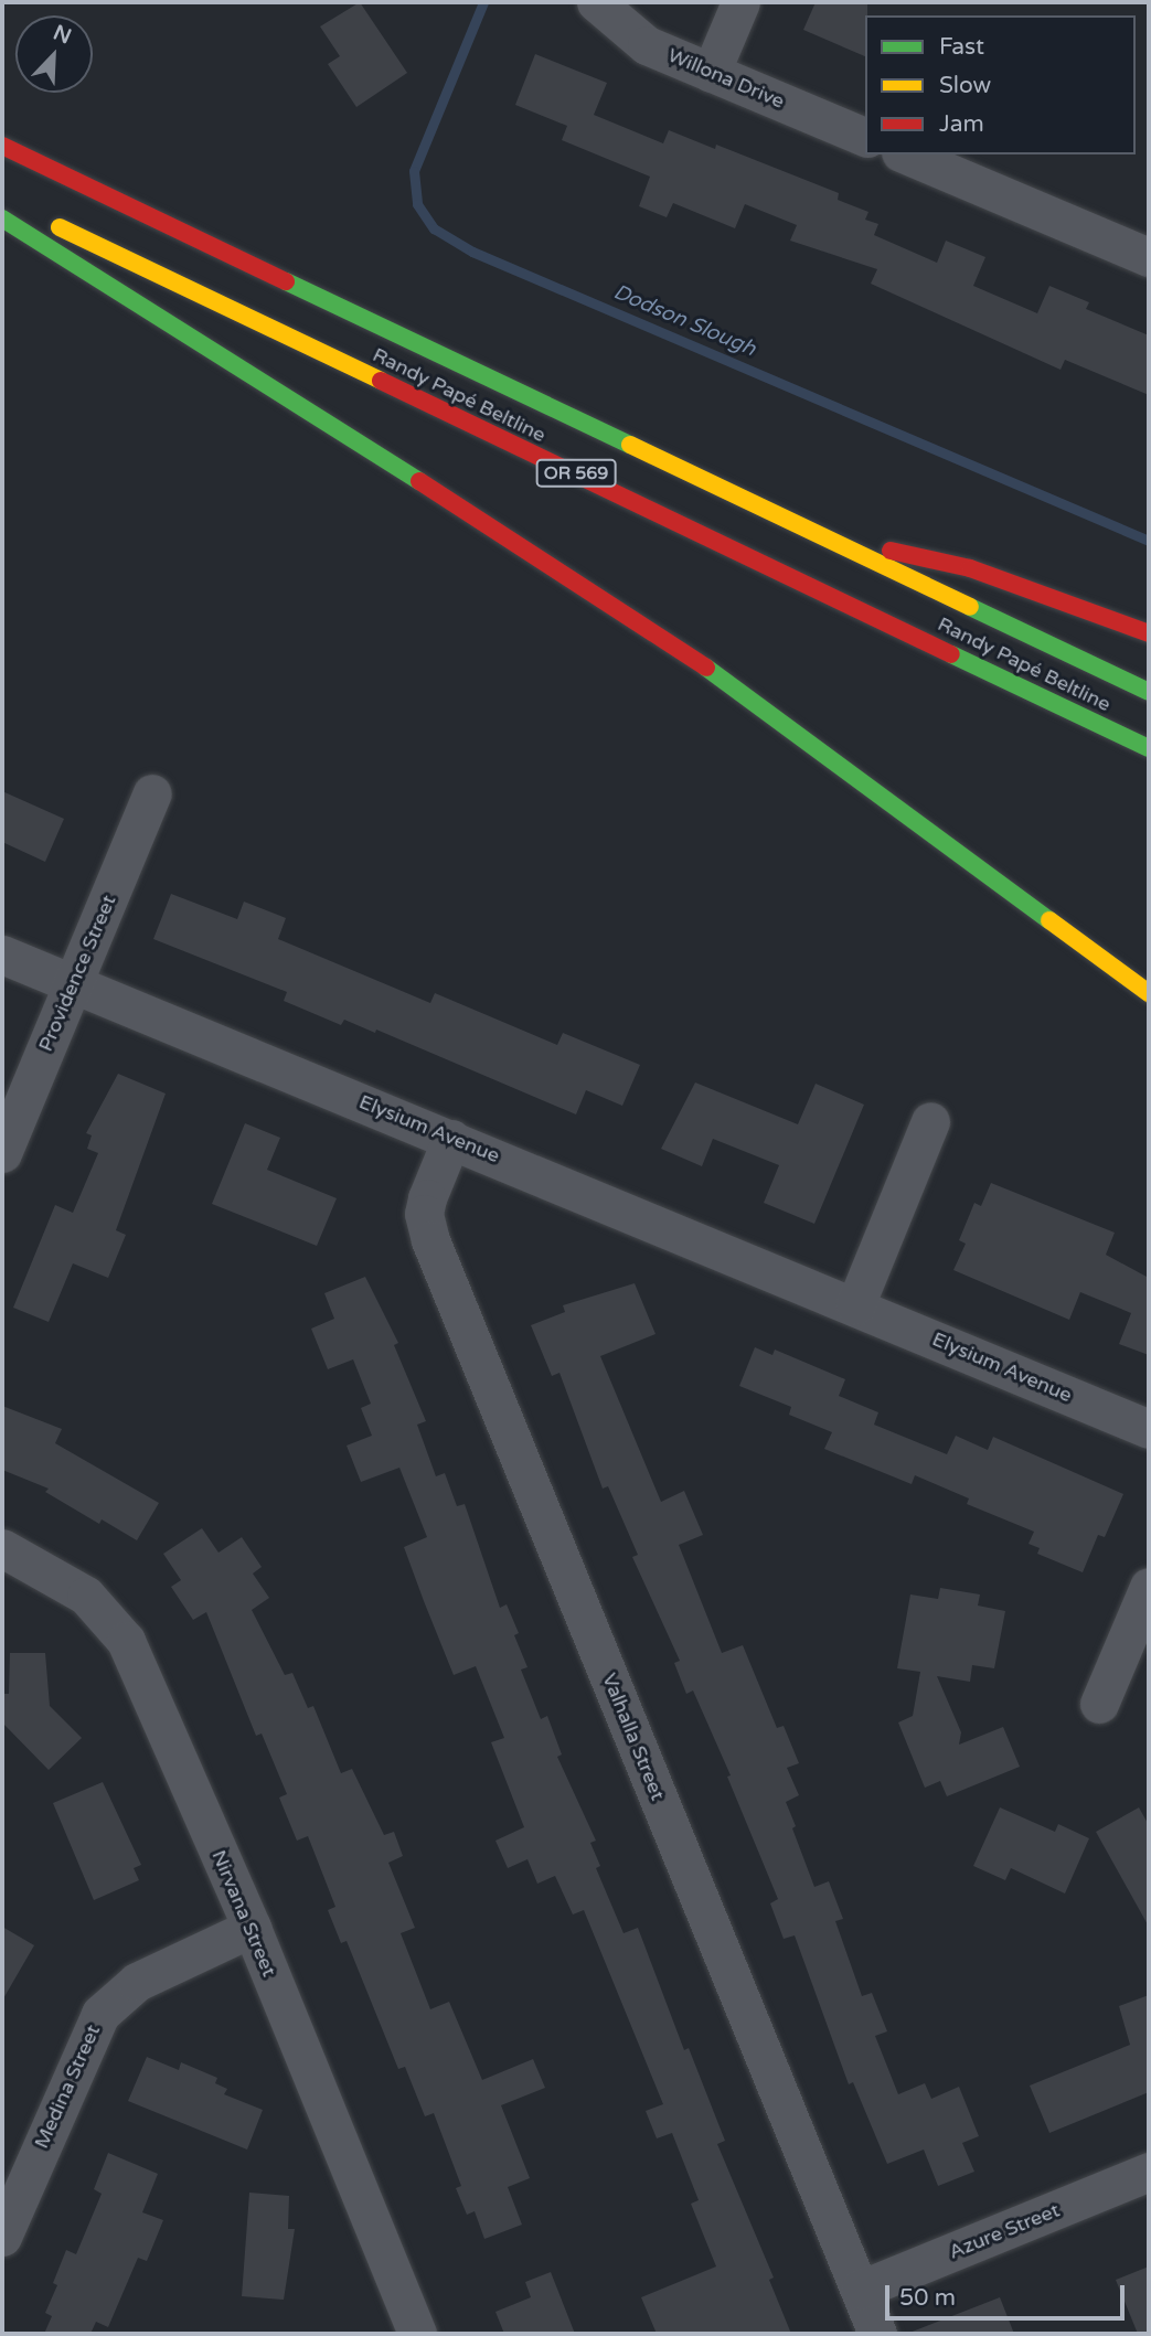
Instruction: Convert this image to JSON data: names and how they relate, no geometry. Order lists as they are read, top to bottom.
{
  "streets": {
    "highway": ["Randy Papé Beltline", "OR 569"],
    "street": [
      "Willona Drive",
      "Providence Street",
      "Elysium Avenue",
      "Valhalla Street",
      "Nirvana Street",
      "Medina Street",
      "Azure Street"
    ]
  },
  "crossings": [
    ["Providence Street", "Elysium Avenue"],
    ["Elysium Avenue", "Valhalla Street"],
    ["Valhalla Street", "Azure Street"],
    ["Nirvana Street", "Medina Street"]
  ],
  "water": ["Dodson Slough"],
  "legend": ["Fast", "Slow", "Jam"],
  "scale_bar": "50 m",
  "north": "top right"
}
